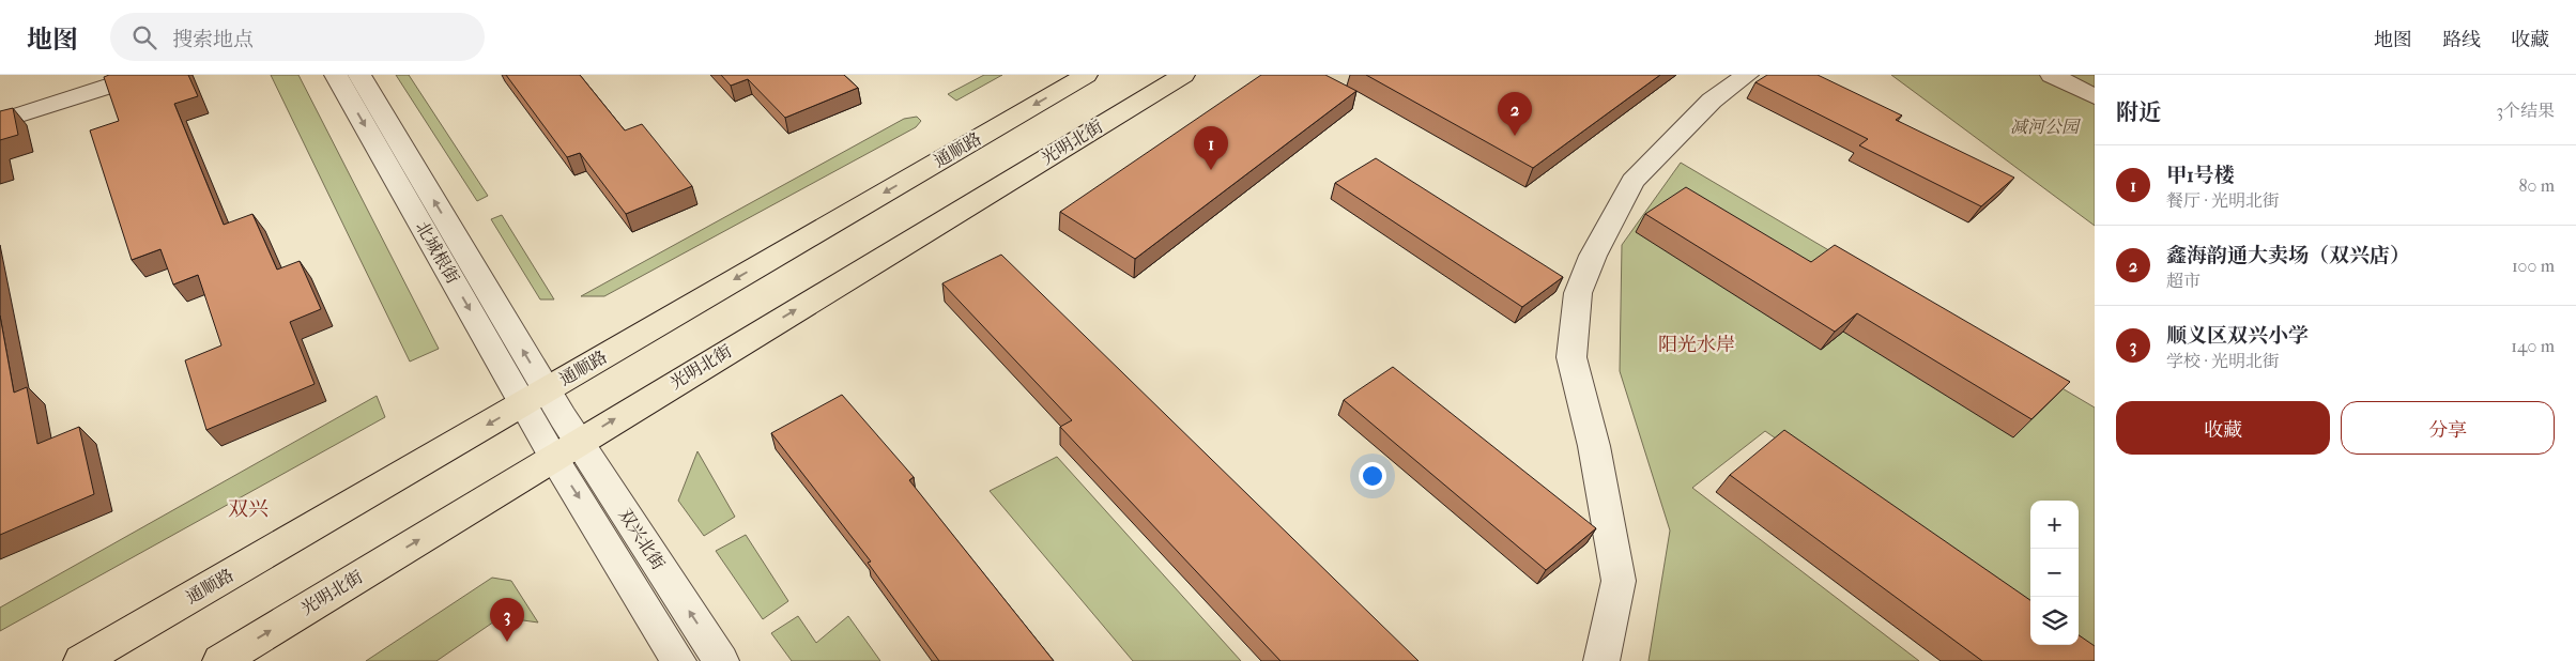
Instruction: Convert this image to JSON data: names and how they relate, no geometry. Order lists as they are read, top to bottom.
{
  "streets": {
    "main road": ["光明北街", "通顺路"],
    "street": ["北城根街", "双兴北街"]
  },
  "crossings": [
    ["光明北街", "通顺路"],
    ["光明北街", "北城根街"],
    ["光明北街", "双兴北街"],
    ["通顺路", "北城根街"],
    ["通顺路", "双兴北街"],
    ["北城根街", "双兴北街"]
  ],
  "one_way": ["光明北街", "通顺路"],
  "districts": ["阳光水岸", "双兴"],
  "parks": ["减河公园"],
  "page": {
    "header": "地图",
    "search": "搜索地点",
    "nav": ["地图", "路线", "收藏"],
    "heading": ["附近", "3个结果"],
    "pins": ["2", "1", "3"],
    "list": [
      {
        "mark": "1",
        "name": "甲1号楼",
        "note": "餐厅 · 光明北街",
        "value": "80 m"
      },
      {
        "mark": "2",
        "name": "鑫海韵通大卖场（双兴店）",
        "note": "超市",
        "value": "100 m"
      },
      {
        "mark": "3",
        "name": "顺义区双兴小学",
        "note": "学校 · 光明北街",
        "value": "140 m"
      }
    ],
    "buttons": ["收藏", "分享"],
    "map_buttons": ["+", "−"]
  }
}
